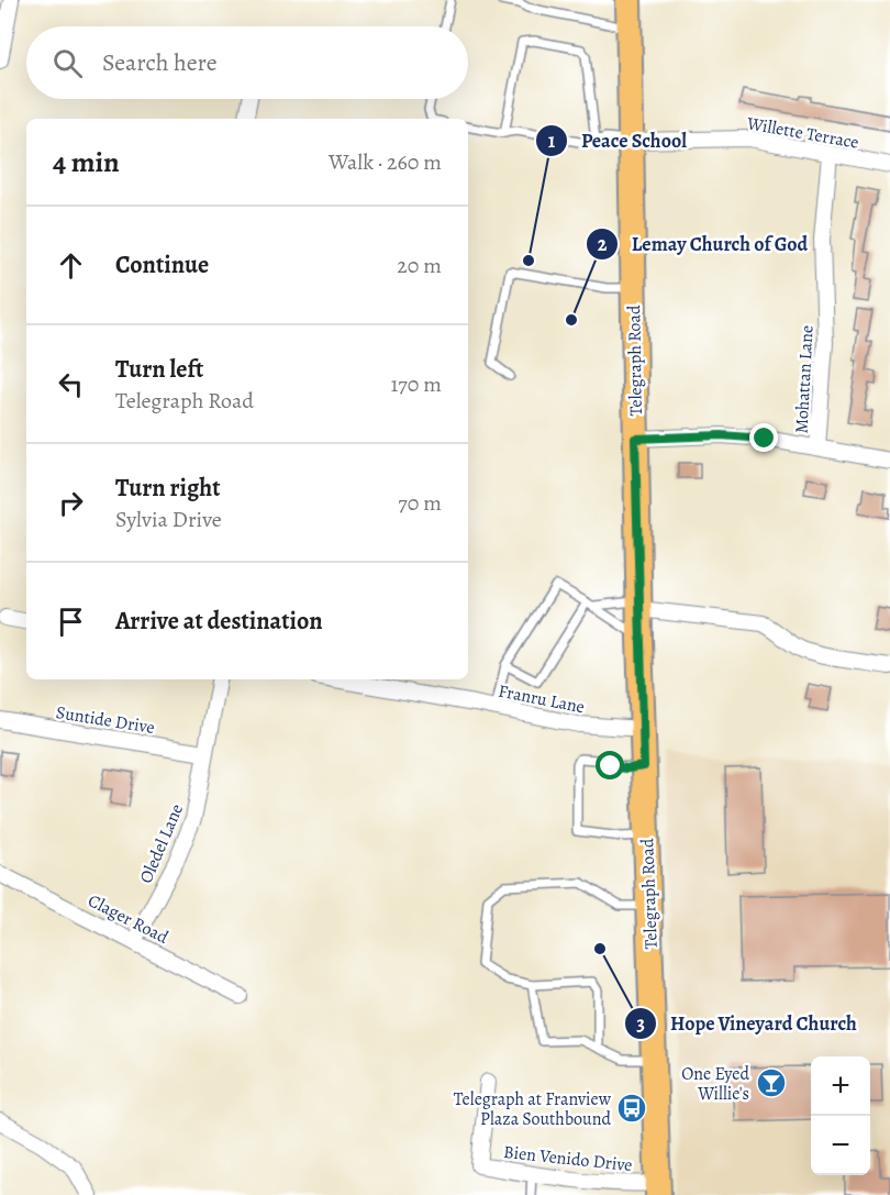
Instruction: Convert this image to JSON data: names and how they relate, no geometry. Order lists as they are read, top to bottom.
{
  "streets": {
    "main road": ["Telegraph Road"],
    "street": [
      "Willette Terrace",
      "Mohattan Lane",
      "Franru Lane",
      "Suntide Drive",
      "Oledel Lane",
      "Clager Road",
      "Bien Venido Drive"
    ]
  },
  "crossings": [
    ["Willette Terrace", "Telegraph Road"],
    ["Willette Terrace", "Mohattan Lane"],
    ["Telegraph Road", "Franru Lane"],
    ["Telegraph Road", "Bien Venido Drive"],
    ["Suntide Drive", "Oledel Lane"],
    ["Oledel Lane", "Clager Road"]
  ],
  "places": {
    "other": ["Peace School", "Lemay Church of God", "Hope Vineyard Church"],
    "bar": ["One Eyed Willie's"],
    "bus stop": ["Telegraph at Franview Plaza Southbound"]
  },
  "page": {
    "search": "Search here",
    "heading": ["4 min", "Walk · 260 m"],
    "list": [
      ["Continue", "20 m"],
      ["Turn left", "Telegraph Road", "170 m"],
      ["Turn right", "Sylvia Drive", "70 m"],
      "Arrive at destination"
    ],
    "map_buttons": ["+", "−"]
  }
}
